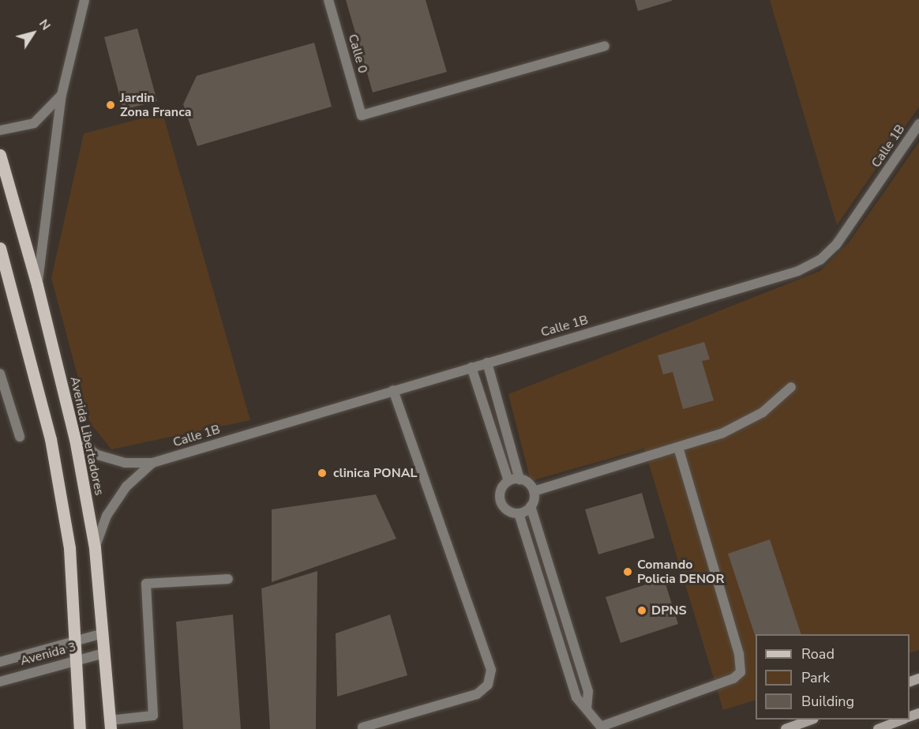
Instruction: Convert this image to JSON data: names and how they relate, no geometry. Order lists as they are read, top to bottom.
{
  "streets": {
    "main road": ["Avenida Libertadores"],
    "street": ["Calle 0", "Calle 1B", "Avenida 3"]
  },
  "crossings": [
    ["Calle 1B", "Avenida Libertadores"],
    ["Avenida Libertadores", "Avenida 3"]
  ],
  "places": [
    "Jardin Zona Franca",
    "clinica PONAL",
    "Comando Policia DENOR",
    "DPNS"
  ],
  "legend": ["Road", "Park", "Building"],
  "north": "top right"
}
